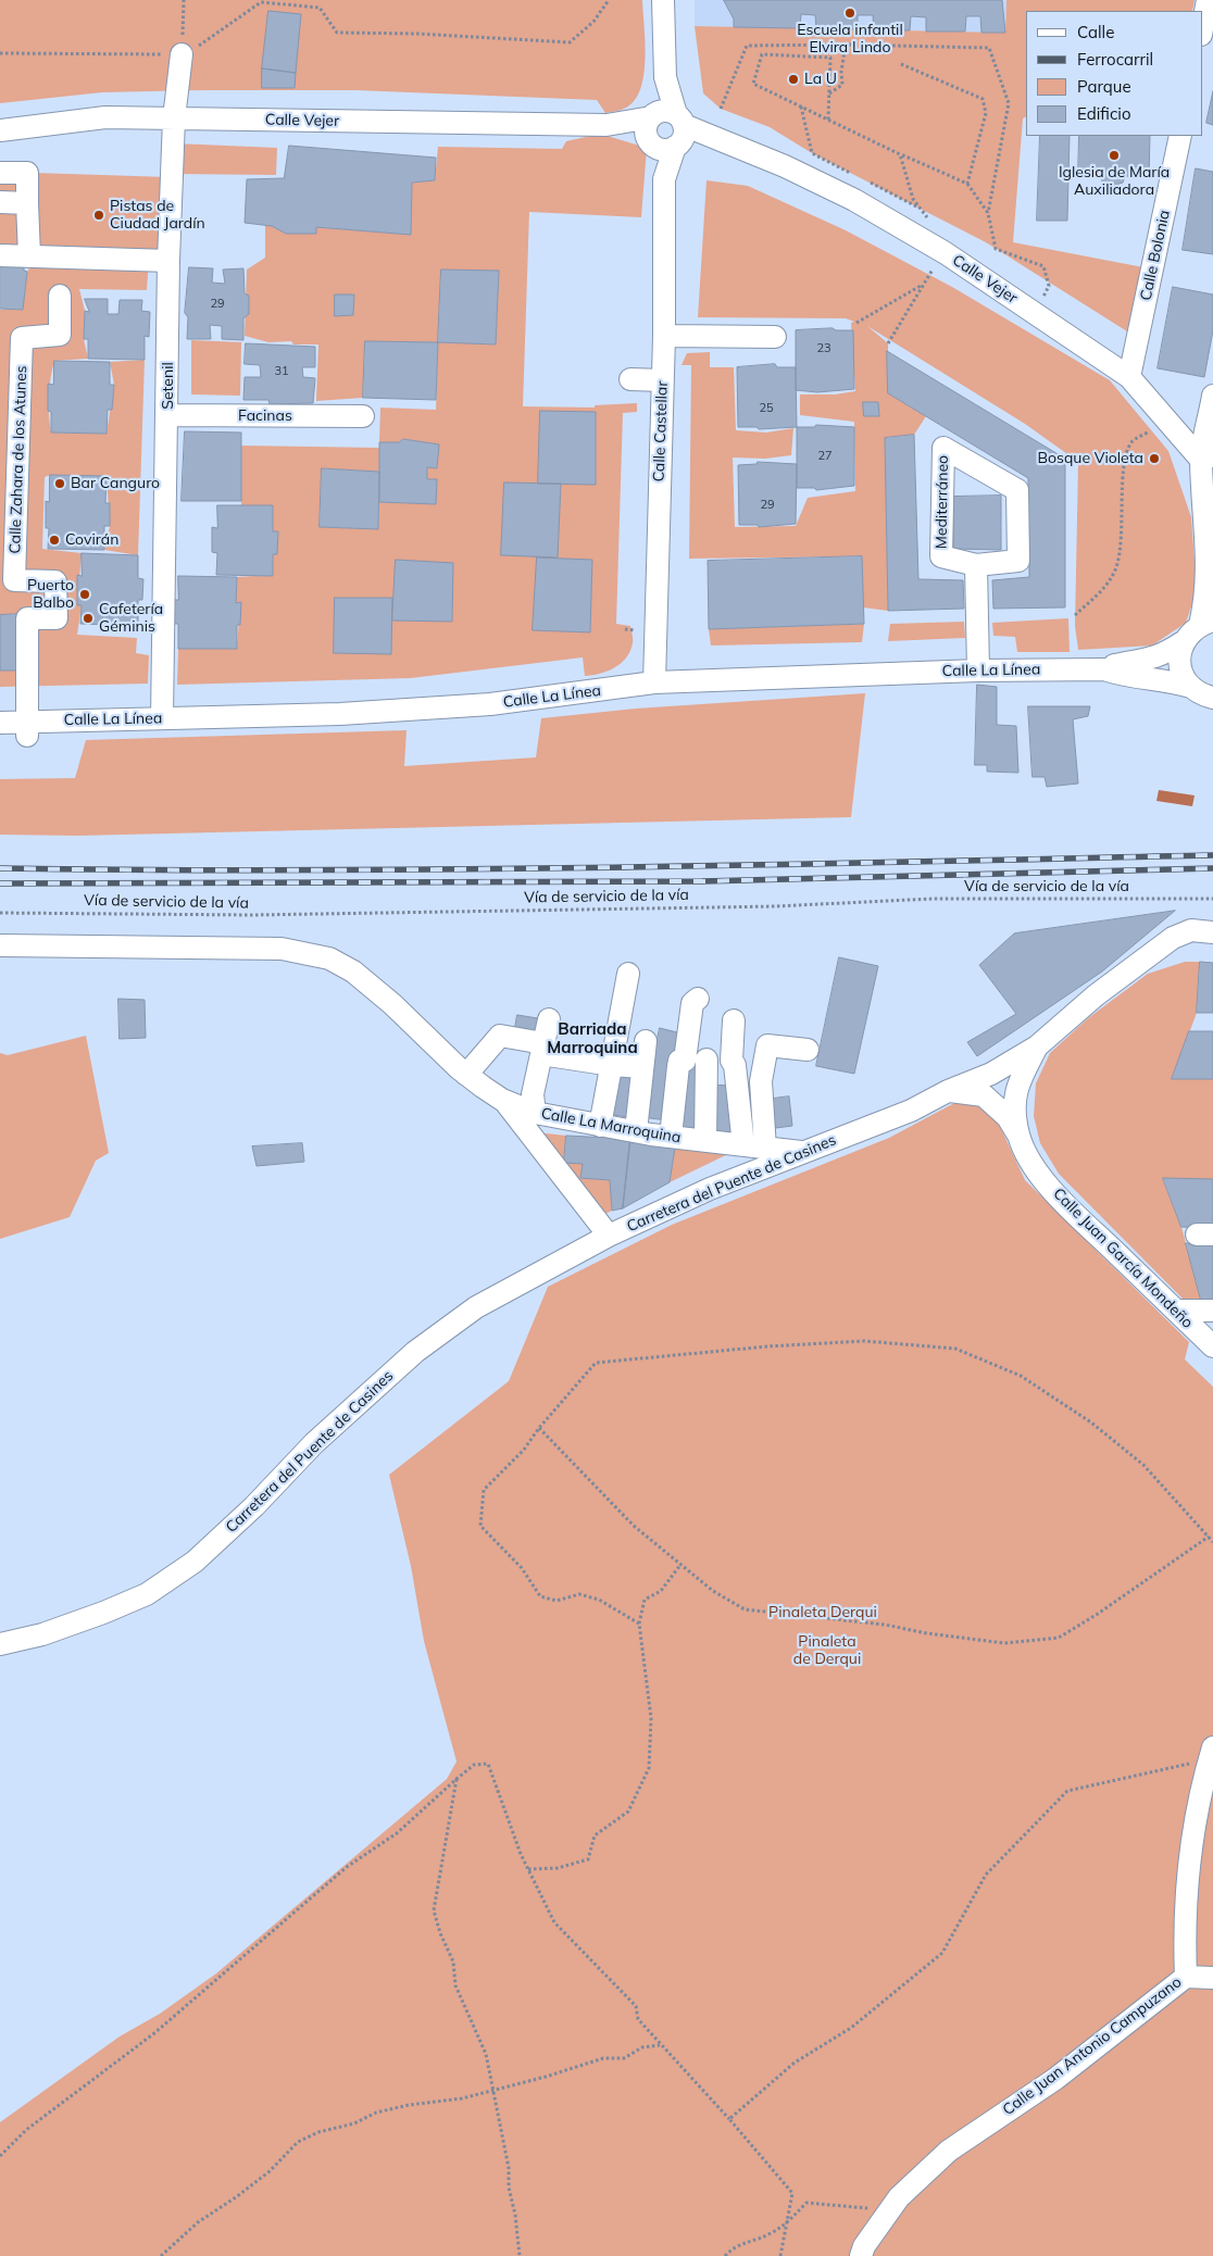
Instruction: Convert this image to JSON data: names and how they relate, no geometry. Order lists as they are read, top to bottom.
{
  "streets": {
    "street": [
      "Calle Vejer",
      "Calle Bolonia",
      "Setenil",
      "Facinas",
      "Calle Castellar",
      "Calle Zahara de los Atunes",
      "Mediterráneo",
      "Calle La Línea",
      "Calle La Marroquina",
      "Carretera del Puente de Casines",
      "Calle Juan García Mondeño",
      "Calle Juan Antonio Campuzano"
    ],
    "path": ["Vía de servicio de la vía"]
  },
  "crossings": [
    ["Calle Vejer", "Calle Bolonia"],
    ["Calle Vejer", "Setenil"],
    ["Calle Vejer", "Calle Castellar"],
    ["Setenil", "Facinas"],
    ["Setenil", "Calle La Línea"],
    ["Calle Castellar", "Calle La Línea"],
    ["Calle Zahara de los Atunes", "Calle La Línea"],
    ["Calle La Marroquina", "Carretera del Puente de Casines"],
    ["Carretera del Puente de Casines", "Calle Juan García Mondeño"]
  ],
  "districts": ["Barriada Marroquina"],
  "parks": ["Pinaleta Derqui", "Pinaleta de Derqui"],
  "places": [
    "Escuela infantil Elvira Lindo",
    "La U",
    "Iglesia de María Auxiliadora",
    "Pistas de Ciudad Jardín",
    "Bosque Violeta",
    "Bar Canguro",
    "Covirán",
    "Puerto Balbo",
    "Cafetería Géminis"
  ],
  "house_numbers": [
    "29",
    "23",
    "31",
    "25",
    "27",
    "29"
  ],
  "legend": [
    "Calle",
    "Ferrocarril",
    "Parque",
    "Edificio"
  ]
}
